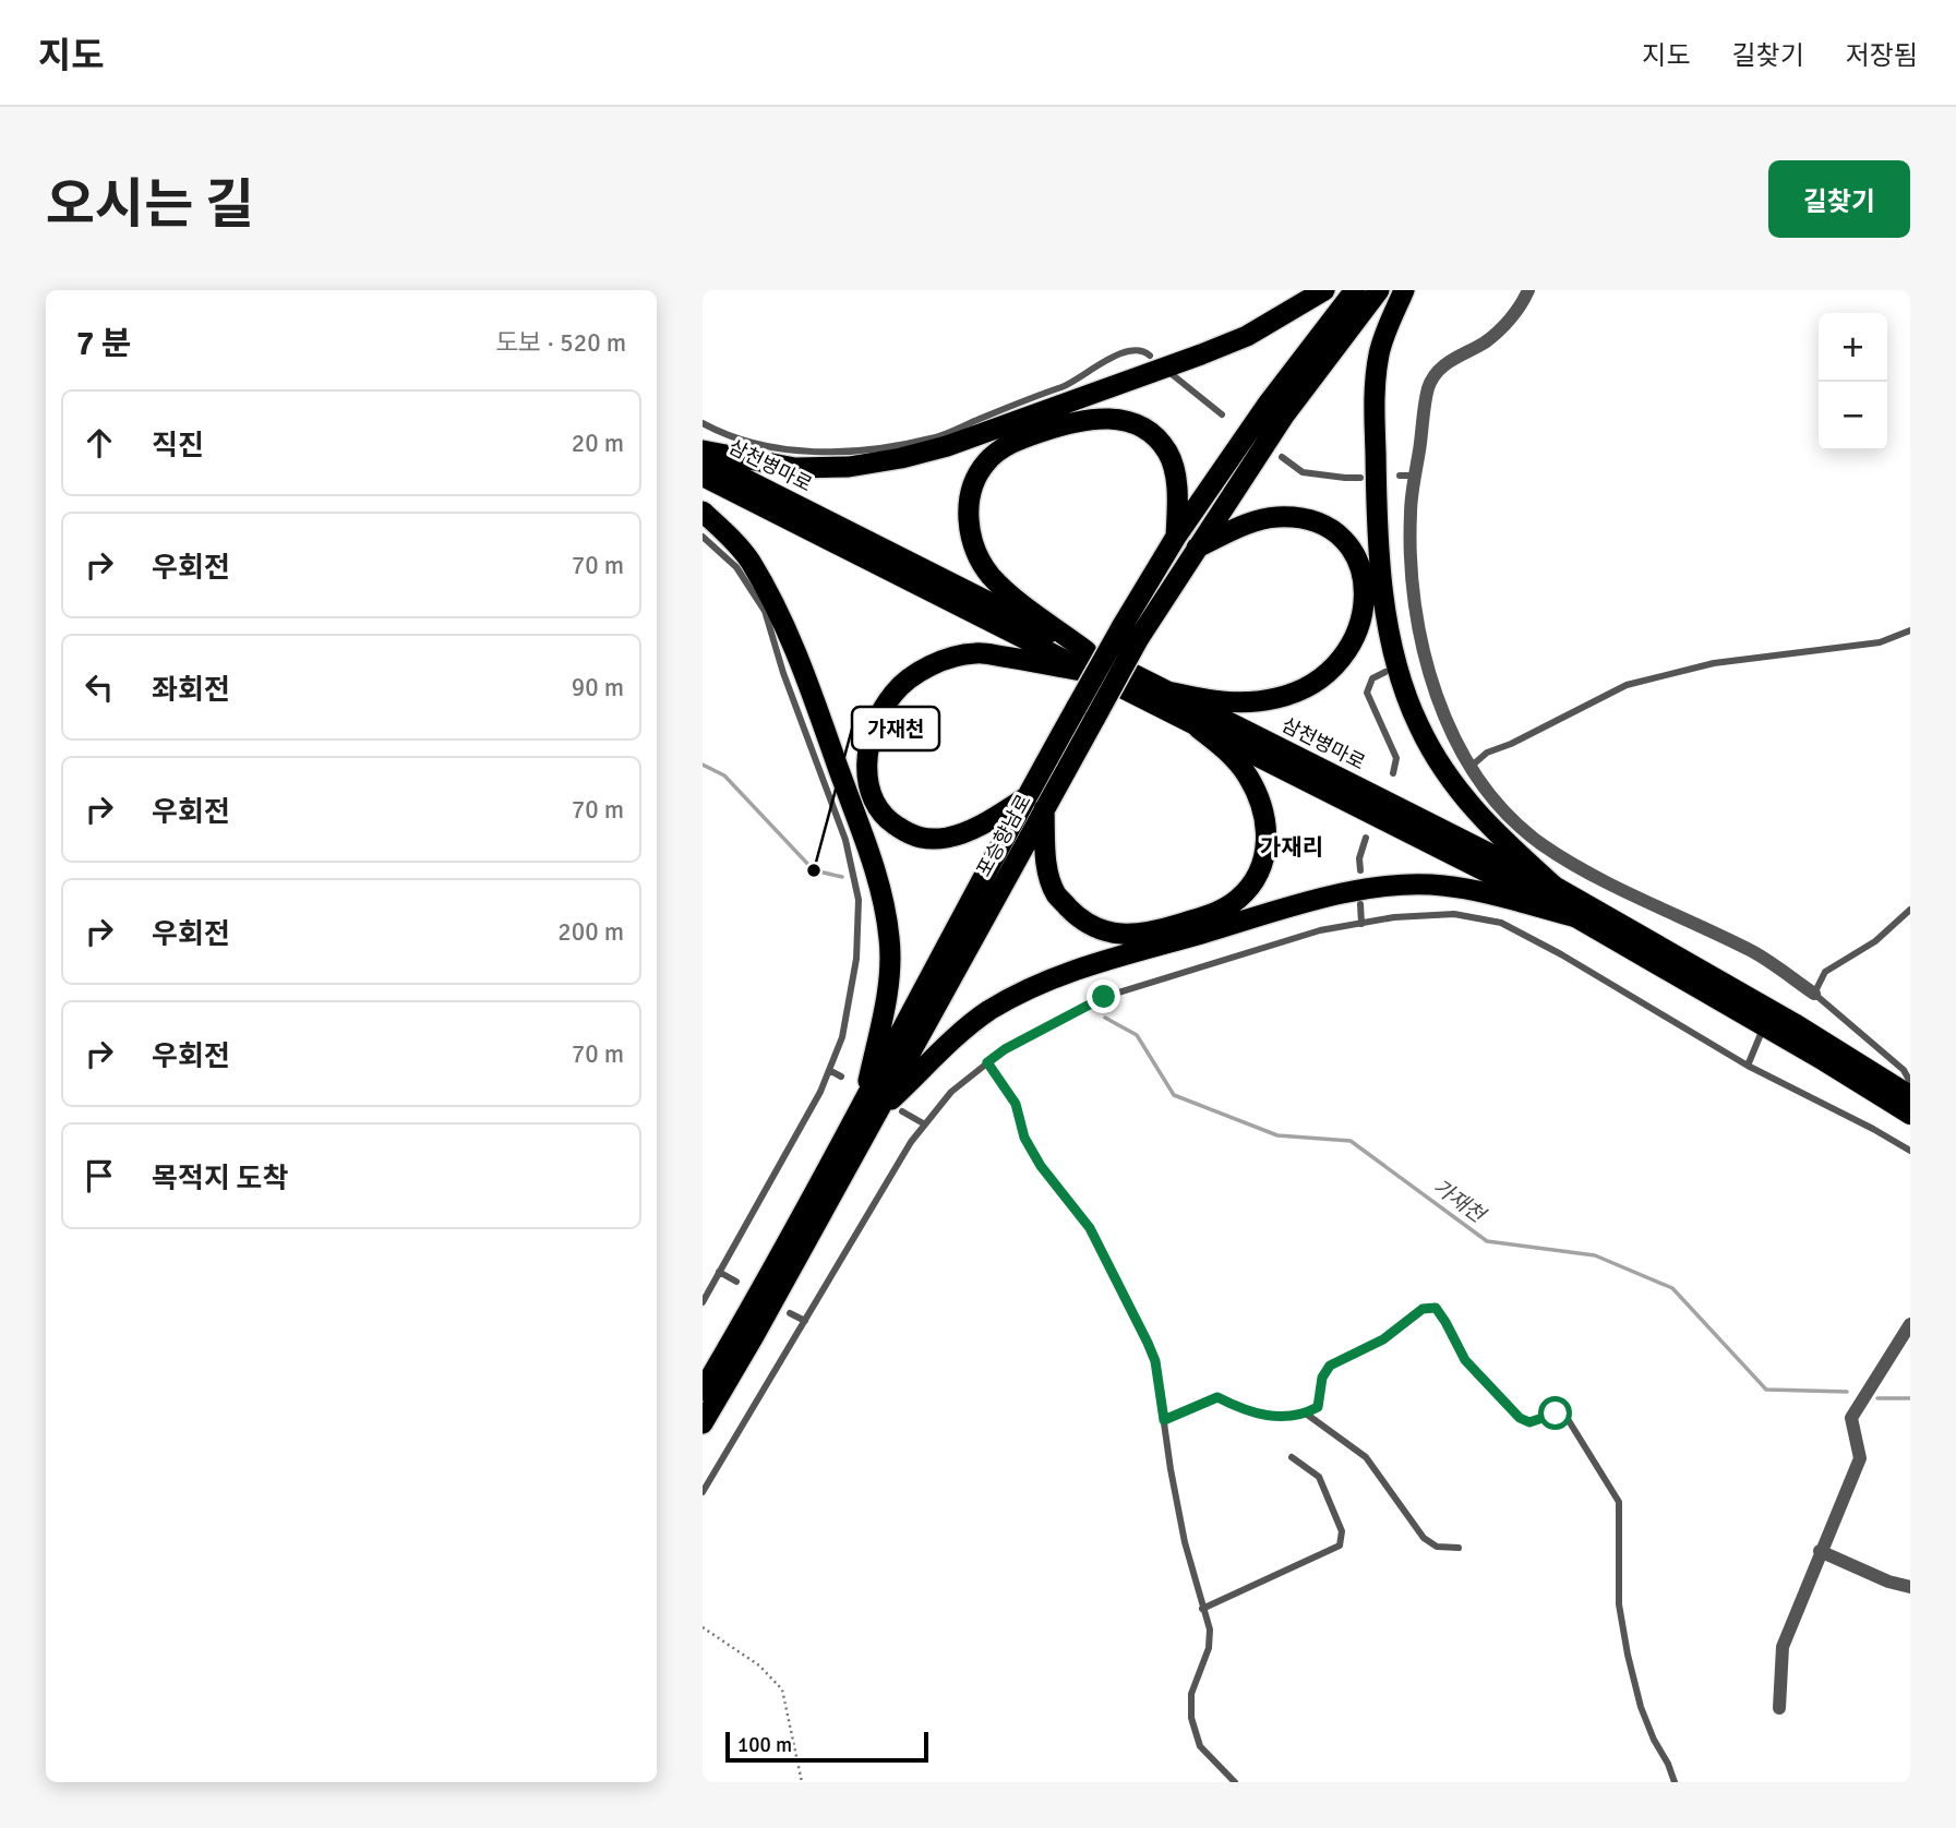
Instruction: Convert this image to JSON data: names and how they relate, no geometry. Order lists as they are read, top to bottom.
{
  "streets": {
    "highway": ["포승향남로"],
    "main road": ["삼천병마로"]
  },
  "districts": ["가재리"],
  "water": ["가재천"],
  "places": ["가재천"],
  "scale_bar": "100 m",
  "page": {
    "header": "지도",
    "nav": ["지도", "길찾기", "저장됨"],
    "title": "오시는 길",
    "buttons": "길찾기",
    "heading": ["7 분", "도보 · 520 m"],
    "map_buttons": ["+", "−"],
    "list": [
      ["직진", "20 m"],
      ["우회전", "70 m"],
      ["좌회전", "90 m"],
      ["우회전", "70 m"],
      ["우회전", "200 m"],
      ["우회전", "70 m"],
      "목적지 도착"
    ],
    "scale": "100 m"
  }
}
